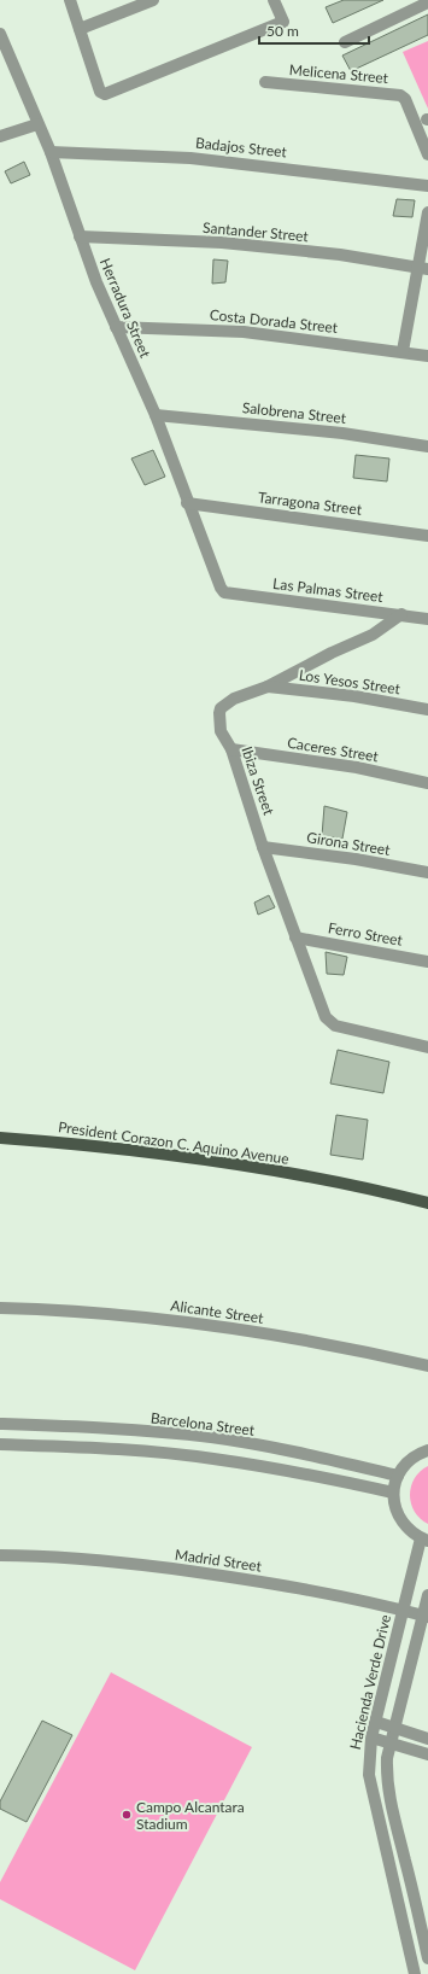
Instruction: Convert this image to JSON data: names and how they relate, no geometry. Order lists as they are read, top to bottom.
{
  "streets": {
    "main road": ["President Corazon C. Aquino Avenue"],
    "street": [
      "Melicena Street",
      "Badajos Street",
      "Santander Street",
      "Herradura Street",
      "Costa Dorada Street",
      "Salobrena Street",
      "Tarragona Street",
      "Las Palmas Street",
      "Los Yesos Street",
      "Caceres Street",
      "Ibiza Street",
      "Girona Street",
      "Ferro Street",
      "Alicante Street",
      "Barcelona Street",
      "Madrid Street",
      "Hacienda Verde Drive"
    ]
  },
  "crossings": [
    ["Badajos Street", "Herradura Street"],
    ["Santander Street", "Herradura Street"],
    ["Herradura Street", "Costa Dorada Street"],
    ["Herradura Street", "Salobrena Street"],
    ["Herradura Street", "Tarragona Street"],
    ["Herradura Street", "Las Palmas Street"],
    ["Las Palmas Street", "Ibiza Street"],
    ["Los Yesos Street", "Ibiza Street"],
    ["Caceres Street", "Ibiza Street"],
    ["Ibiza Street", "Girona Street"],
    ["Ibiza Street", "Ferro Street"],
    ["Madrid Street", "Hacienda Verde Drive"]
  ],
  "places": ["Campo Alcantara Stadium"],
  "scale_bar": "50 m"
}
